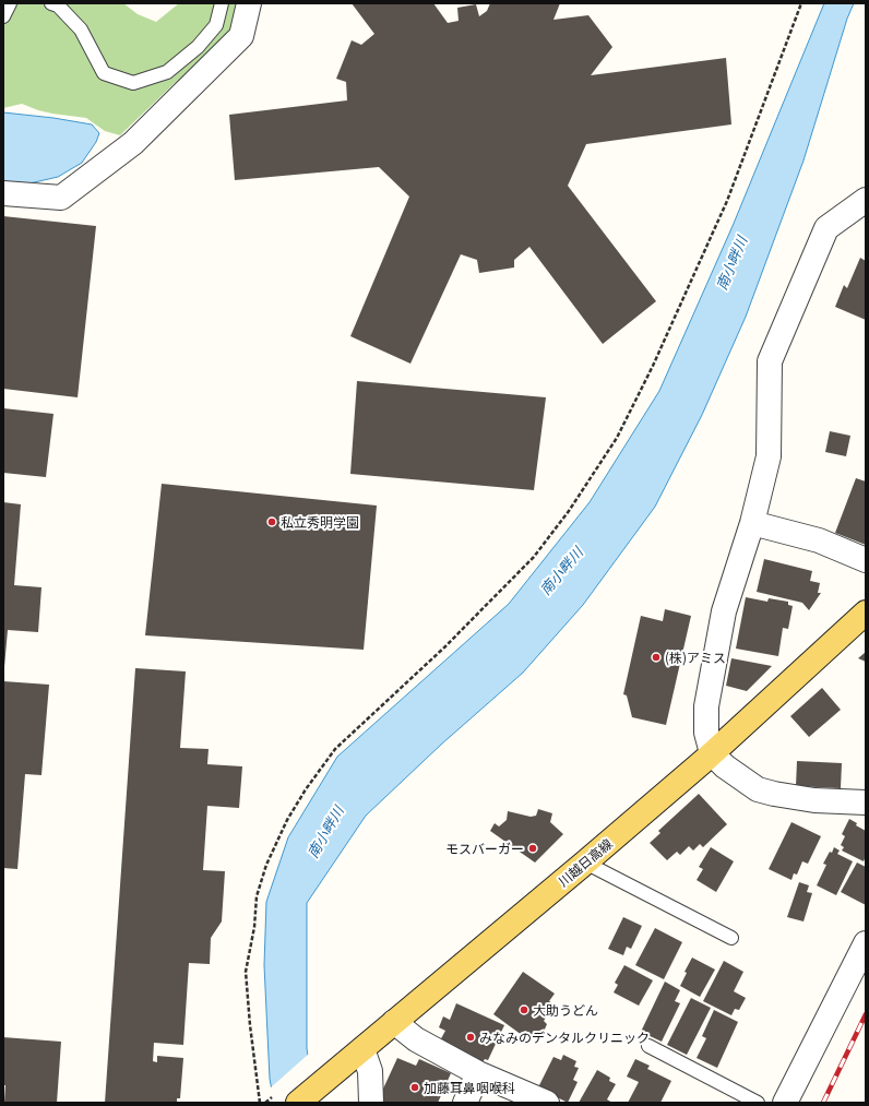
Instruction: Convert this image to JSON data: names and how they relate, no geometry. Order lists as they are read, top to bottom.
{
  "streets": {
    "main road": ["川越日高線"]
  },
  "water": ["南小畔川"],
  "places": [
    "私立秀明学園",
    "(株)アミス",
    "モスバーガー",
    "大助うどん",
    "みなみのデンタルクリニック",
    "加藤耳鼻咽喉科"
  ]
}
